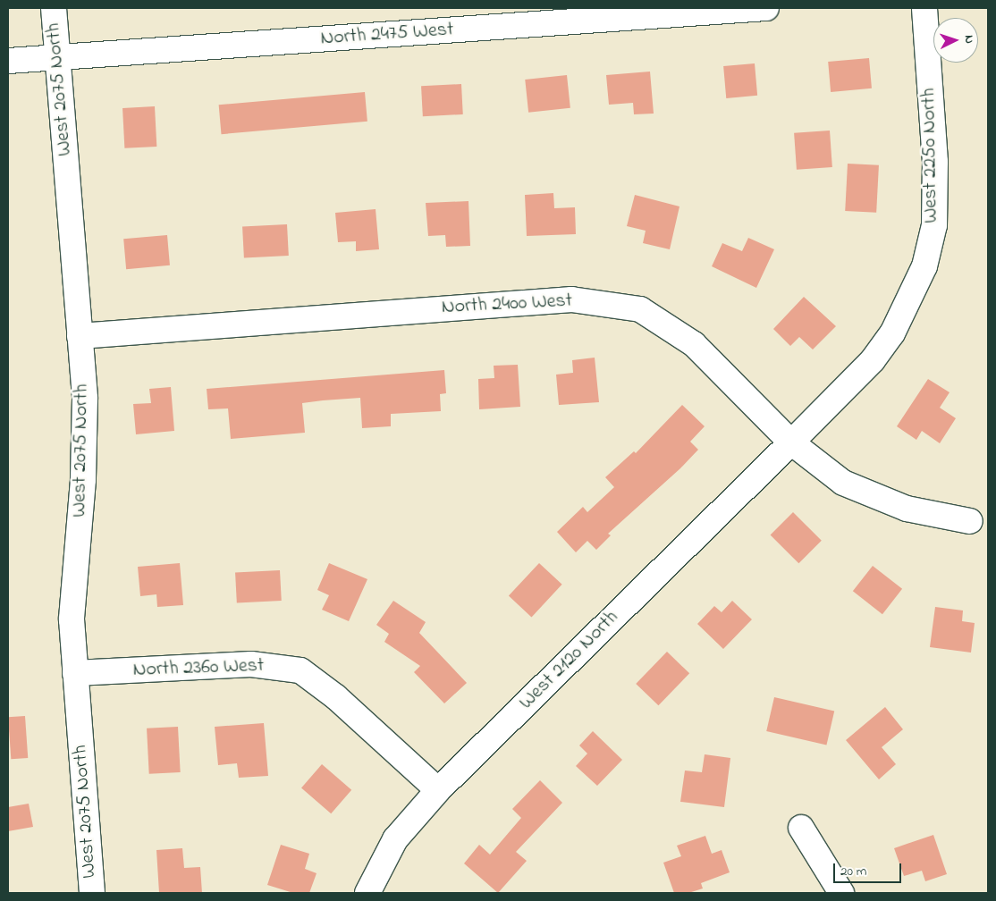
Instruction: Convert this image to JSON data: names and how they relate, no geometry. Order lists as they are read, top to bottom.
{
  "streets": {
    "street": [
      "North 2475 West",
      "West 2075 North",
      "West 2250 North",
      "North 2400 West",
      "West 2120 North",
      "North 2360 West"
    ]
  },
  "crossings": [
    ["North 2475 West", "West 2075 North"],
    ["West 2075 North", "North 2400 West"],
    ["West 2075 North", "North 2360 West"],
    ["West 2250 North", "North 2400 West"],
    ["West 2250 North", "West 2120 North"],
    ["North 2400 West", "West 2120 North"],
    ["West 2120 North", "North 2360 West"]
  ],
  "scale_bar": "20 m",
  "north": "right"
}
